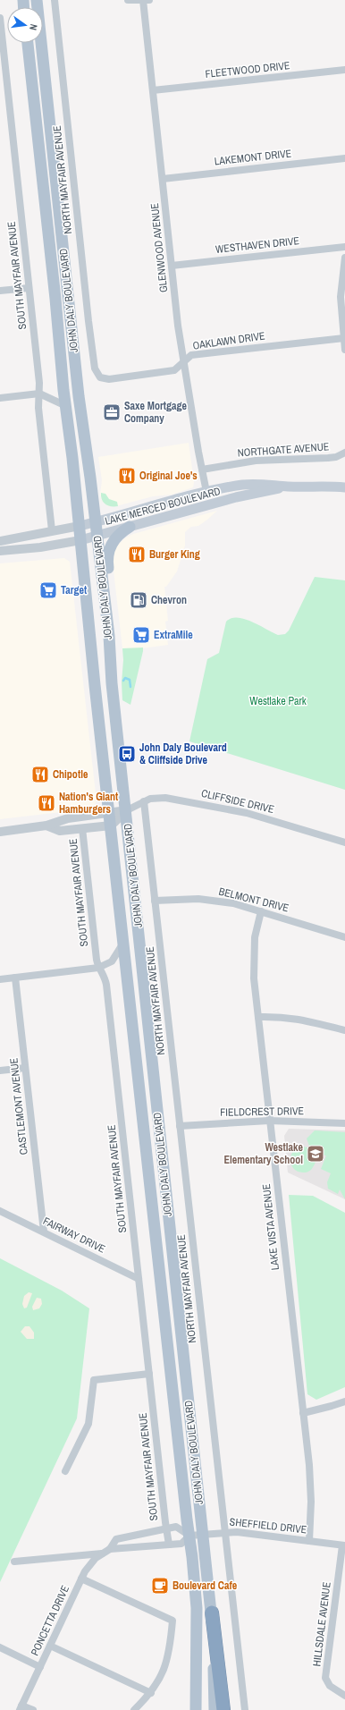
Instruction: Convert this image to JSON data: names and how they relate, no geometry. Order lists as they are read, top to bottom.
{
  "streets": {
    "main road": ["JOHN DALY BOULEVARD", "LAKE MERCED BOULEVARD"],
    "street": [
      "FLEETWOOD DRIVE",
      "LAKEMONT DRIVE",
      "NORTH MAYFAIR AVENUE",
      "WESTHAVEN DRIVE",
      "GLENWOOD AVENUE",
      "SOUTH MAYFAIR AVENUE",
      "OAKLAWN DRIVE",
      "NORTHGATE AVENUE",
      "CLIFFSIDE DRIVE",
      "BELMONT DRIVE",
      "CASTLEMONT AVENUE",
      "FIELDCREST DRIVE",
      "LAKE VISTA AVENUE",
      "FAIRWAY DRIVE",
      "SHEFFIELD DRIVE",
      "PONCETTA DRIVE",
      "HILLSDALE AVENUE"
    ]
  },
  "crossings": [
    ["FLEETWOOD DRIVE", "GLENWOOD AVENUE"],
    ["LAKEMONT DRIVE", "GLENWOOD AVENUE"],
    ["NORTH MAYFAIR AVENUE", "OAKLAWN DRIVE"],
    ["NORTH MAYFAIR AVENUE", "CLIFFSIDE DRIVE"],
    ["NORTH MAYFAIR AVENUE", "BELMONT DRIVE"],
    ["NORTH MAYFAIR AVENUE", "FIELDCREST DRIVE"],
    ["NORTH MAYFAIR AVENUE", "SHEFFIELD DRIVE"],
    ["WESTHAVEN DRIVE", "GLENWOOD AVENUE"],
    ["GLENWOOD AVENUE", "OAKLAWN DRIVE"],
    ["GLENWOOD AVENUE", "NORTHGATE AVENUE"],
    ["GLENWOOD AVENUE", "LAKE MERCED BOULEVARD"],
    ["SOUTH MAYFAIR AVENUE", "LAKE MERCED BOULEVARD"],
    ["SOUTH MAYFAIR AVENUE", "FAIRWAY DRIVE"],
    ["SOUTH MAYFAIR AVENUE", "PONCETTA DRIVE"],
    ["JOHN DALY BOULEVARD", "LAKE MERCED BOULEVARD"],
    ["JOHN DALY BOULEVARD", "CLIFFSIDE DRIVE"],
    ["JOHN DALY BOULEVARD", "SHEFFIELD DRIVE"],
    ["JOHN DALY BOULEVARD", "PONCETTA DRIVE"],
    ["BELMONT DRIVE", "LAKE VISTA AVENUE"],
    ["CASTLEMONT AVENUE", "FAIRWAY DRIVE"],
    ["FIELDCREST DRIVE", "LAKE VISTA AVENUE"],
    ["LAKE VISTA AVENUE", "SHEFFIELD DRIVE"],
    ["SHEFFIELD DRIVE", "PONCETTA DRIVE"],
    ["SHEFFIELD DRIVE", "HILLSDALE AVENUE"]
  ],
  "parks": ["Westlake Park"],
  "places": {
    "office": ["Saxe Mortgage Company"],
    "restaurant": [
      "Original Joe's",
      "Burger King",
      "Chipotle",
      "Nation's Giant Hamburgers"
    ],
    "supermarket": ["Target", "ExtraMile"],
    "fuel station": ["Chevron"],
    "bus stop": ["John Daly Boulevard & Cliffside Drive"],
    "school or university": ["Westlake Elementary School"],
    "cafe": ["Boulevard Cafe"]
  },
  "north": "right"
}
